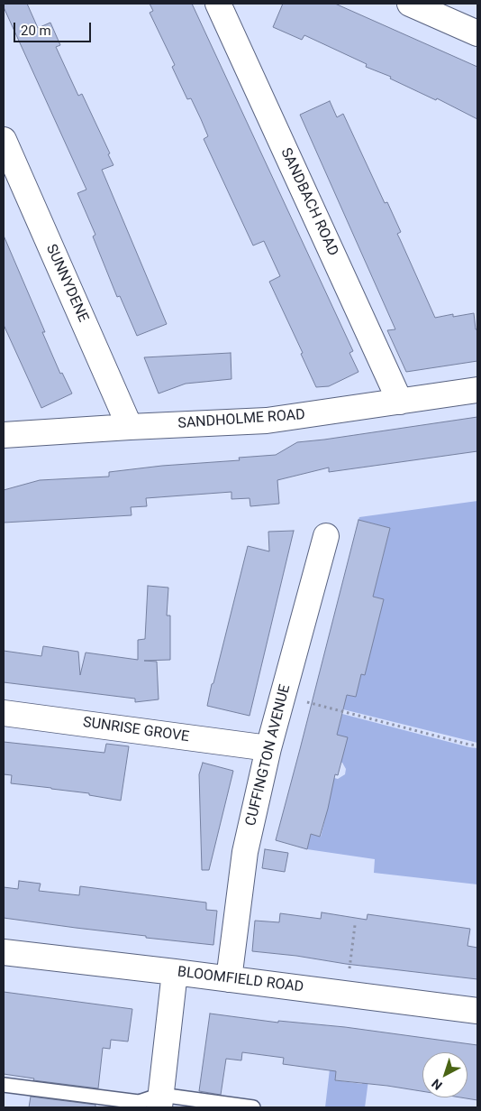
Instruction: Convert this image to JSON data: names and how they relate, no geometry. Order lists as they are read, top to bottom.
{
  "streets": {
    "street": [
      "SANDBACH ROAD",
      "SUNNYDENE",
      "SANDHOLME ROAD",
      "SUNRISE GROVE",
      "CUFFINGTON AVENUE",
      "BLOOMFIELD ROAD"
    ]
  },
  "crossings": [
    ["SANDBACH ROAD", "SANDHOLME ROAD"],
    ["SUNNYDENE", "SANDHOLME ROAD"],
    ["SUNRISE GROVE", "CUFFINGTON AVENUE"],
    ["CUFFINGTON AVENUE", "BLOOMFIELD ROAD"]
  ],
  "scale_bar": "20 m",
  "north": "bottom left"
}
